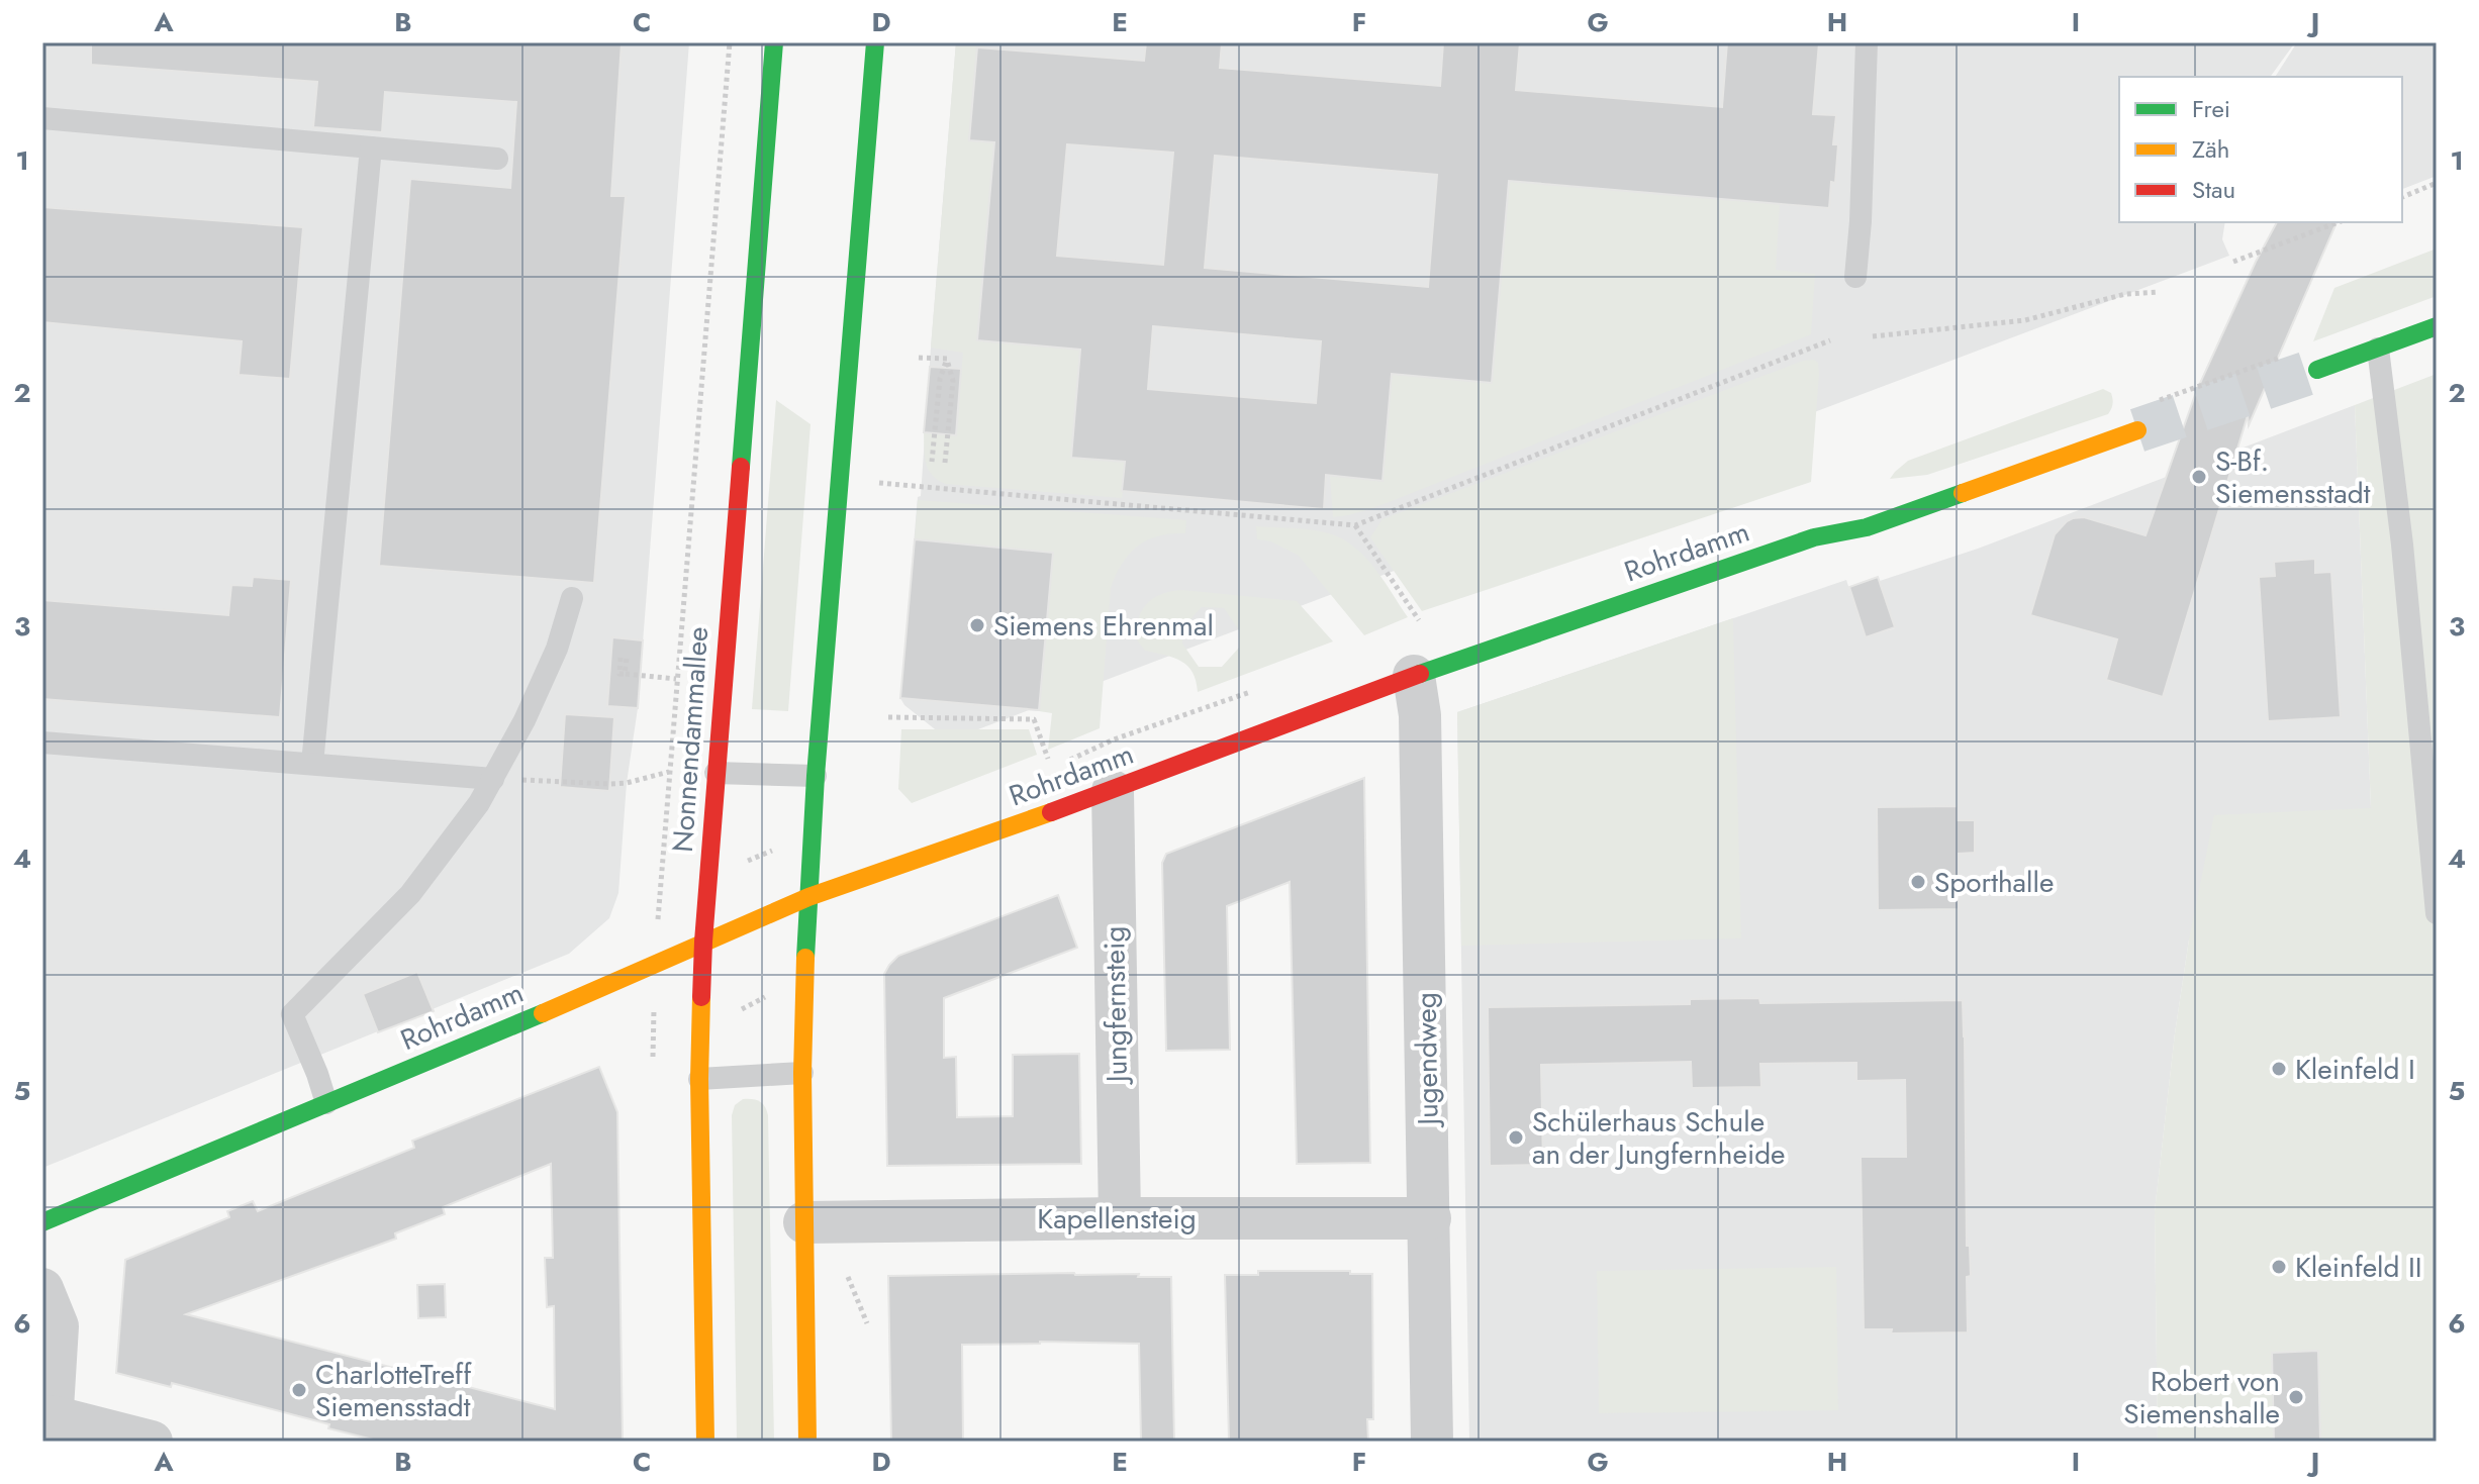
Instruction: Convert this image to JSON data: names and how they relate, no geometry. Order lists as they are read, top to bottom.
{
  "streets": {
    "main road": ["Rohrdamm", "Nonnendammallee"],
    "street": ["Jungfernsteig", "Jugendweg", "Kapellensteig"]
  },
  "crossings": [
    ["Rohrdamm", "Nonnendammallee"],
    ["Rohrdamm", "Jungfernsteig"],
    ["Rohrdamm", "Jugendweg"],
    ["Jungfernsteig", "Kapellensteig"],
    ["Jugendweg", "Kapellensteig"]
  ],
  "places": [
    "S-Bf. Siemensstadt",
    "Siemens Ehrenmal",
    "Sporthalle",
    "Kleinfeld I",
    "Schülerhaus Schule an der Jungfernheide",
    "Kleinfeld II",
    "CharlotteTreff Siemensstadt",
    "Robert von Siemenshalle"
  ],
  "legend": ["Frei", "Zäh", "Stau"],
  "grid": {
    "columns": [
      "A",
      "B",
      "C",
      "D",
      "E",
      "F",
      "G",
      "H",
      "I",
      "J"
    ],
    "rows": [
      "1",
      "2",
      "3",
      "4",
      "5",
      "6"
    ]
  }
}
